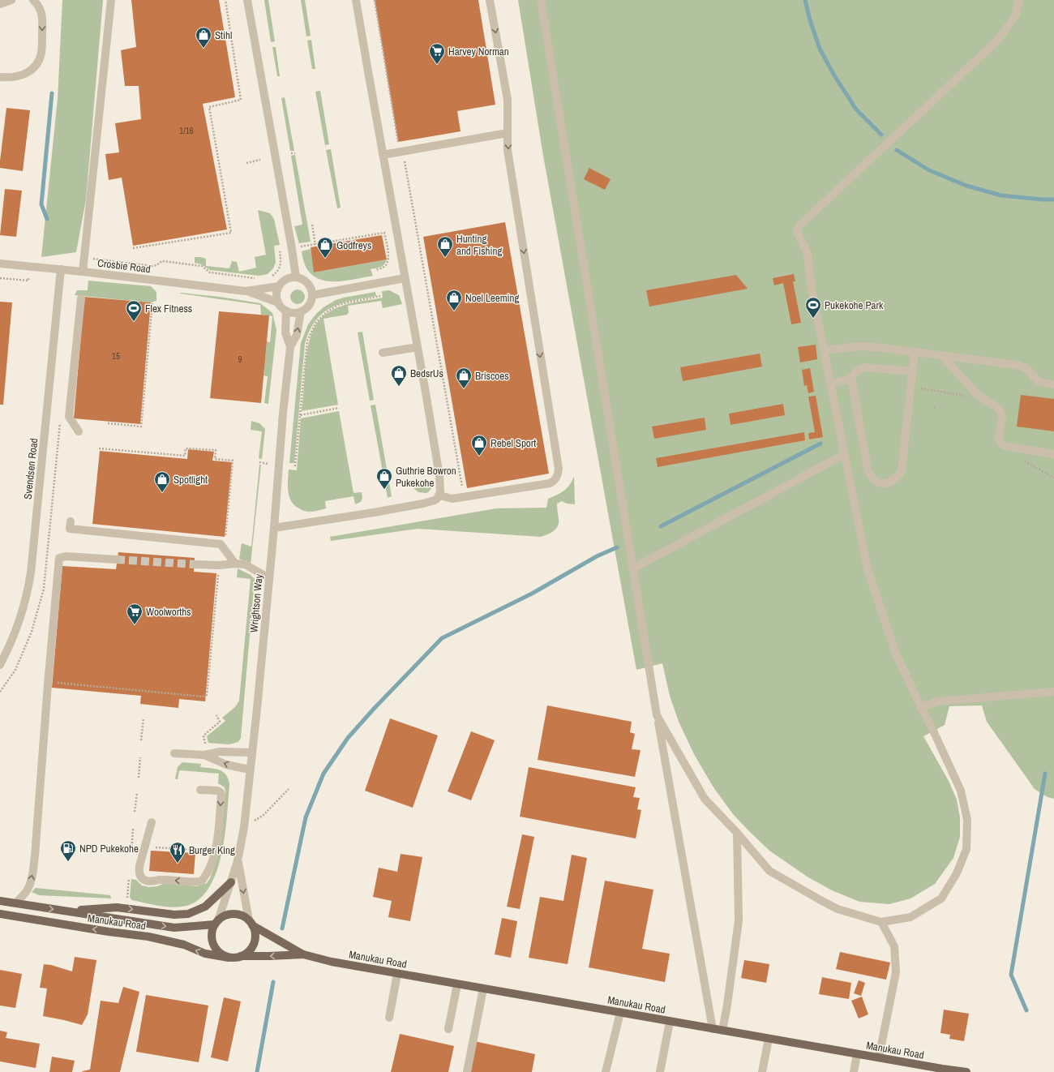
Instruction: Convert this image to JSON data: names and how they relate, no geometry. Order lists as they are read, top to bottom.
{
  "streets": {
    "main road": ["Manukau Road"],
    "street": ["Crosbie Road", "Svendsen Road", "Wrightson Way"]
  },
  "crossings": [
    ["Crosbie Road", "Svendsen Road"],
    ["Crosbie Road", "Wrightson Way"],
    ["Wrightson Way", "Manukau Road"]
  ],
  "places": {
    "shop": [
      "Stihl",
      "Hunting and Fishing",
      "Godfreys",
      "Noel Leeming",
      "BedsrUs",
      "Briscoes",
      "Rebel Sport",
      "Guthrie Bowron Pukekohe",
      "Spotlight"
    ],
    "supermarket": ["Harvey Norman", "Woolworths"],
    "sports": ["Pukekohe Park", "Flex Fitness"],
    "fuel station": ["NPD Pukekohe"],
    "restaurant": ["Burger King"]
  },
  "house_numbers": ["1/16", "15", "9"]
}
